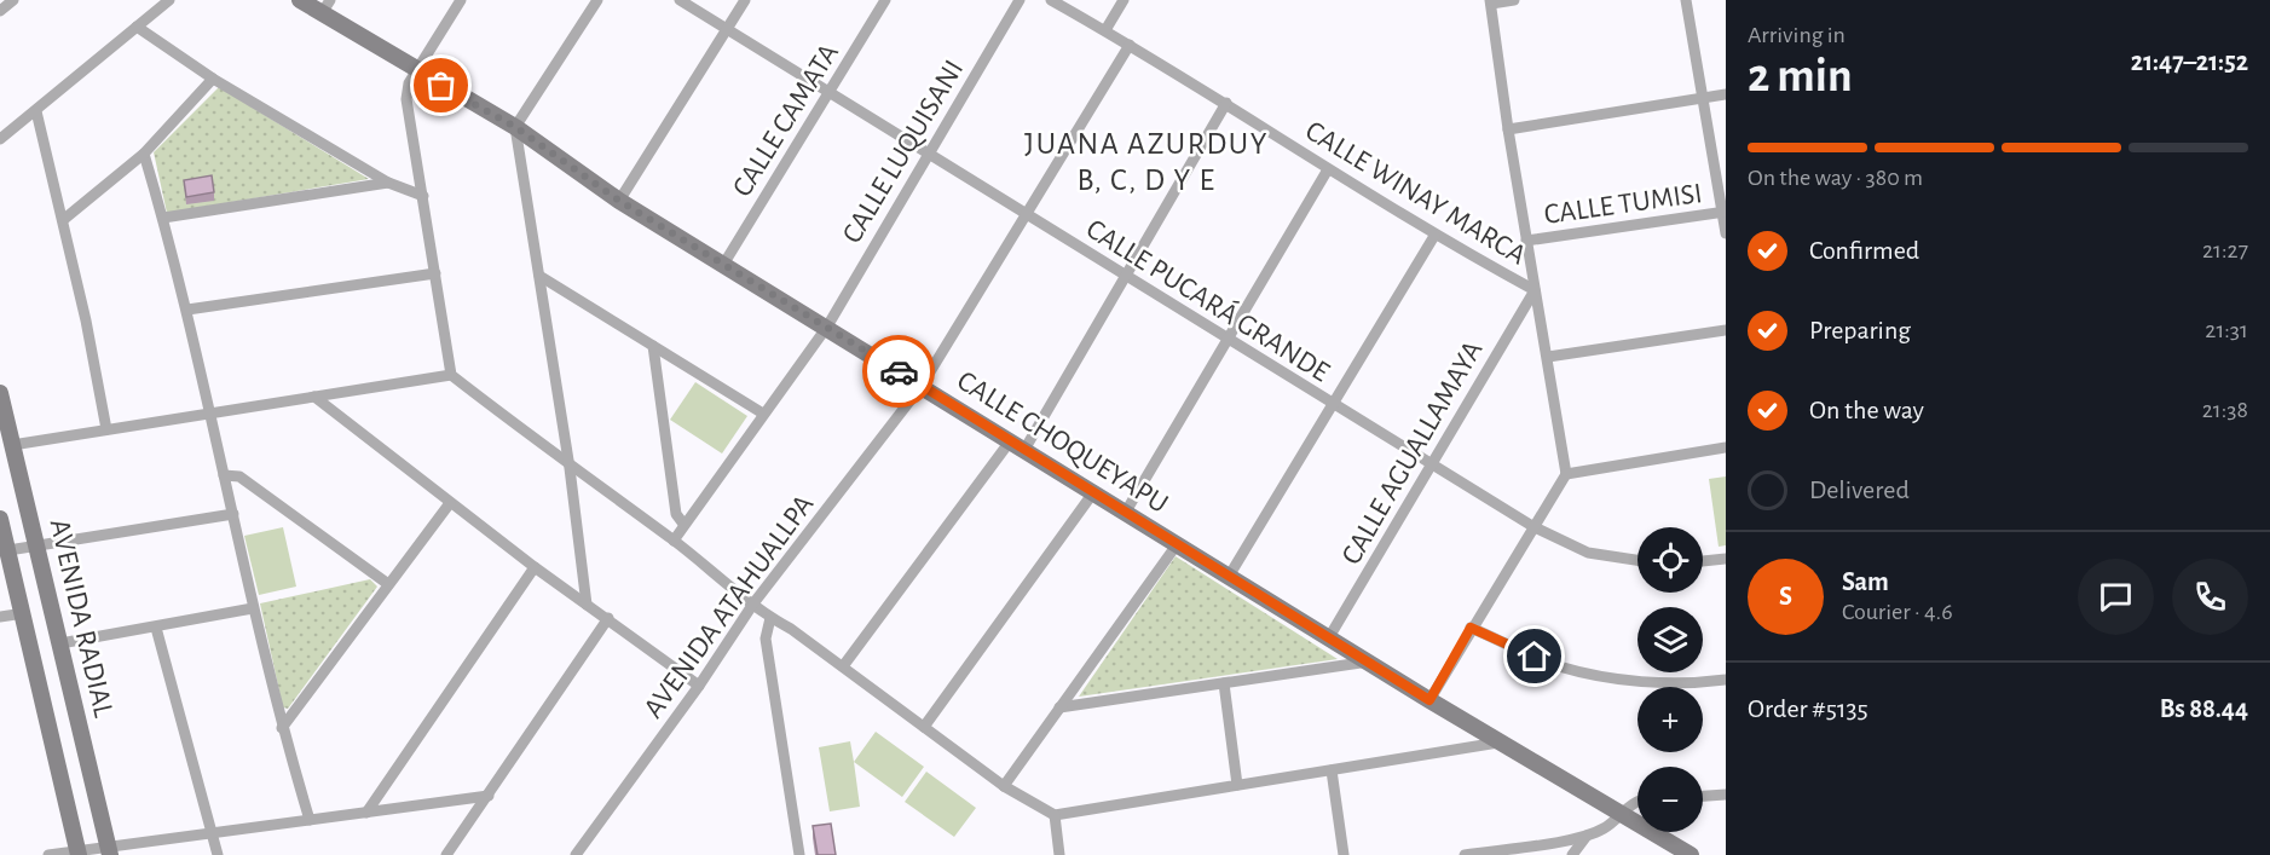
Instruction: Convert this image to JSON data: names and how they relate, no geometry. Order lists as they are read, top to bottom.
{
  "streets": {
    "street": [
      "CALLE CAMATA",
      "CALLE LUQUISANI",
      "CALLE WINAY MARCA",
      "CALLE TUMISI",
      "CALLE PUCARÁ GRANDE",
      "CALLE CHOQUEYAPU",
      "CALLE AGUALLAMAYA",
      "AVENIDA ATAHUALLPA",
      "AVENIDA RADIAL"
    ]
  },
  "crossings": [
    ["CALLE CAMATA", "CALLE PUCARÁ GRANDE"],
    ["CALLE CAMATA", "CALLE CHOQUEYAPU"],
    ["CALLE LUQUISANI", "CALLE PUCARÁ GRANDE"],
    ["CALLE LUQUISANI", "CALLE CHOQUEYAPU"],
    ["CALLE WINAY MARCA", "CALLE AGUALLAMAYA"],
    ["CALLE WINAY MARCA", "AVENIDA ATAHUALLPA"],
    ["CALLE PUCARÁ GRANDE", "CALLE AGUALLAMAYA"],
    ["CALLE PUCARÁ GRANDE", "AVENIDA ATAHUALLPA"],
    ["CALLE CHOQUEYAPU", "CALLE AGUALLAMAYA"],
    ["CALLE CHOQUEYAPU", "AVENIDA ATAHUALLPA"]
  ],
  "districts": ["JUANA AZURDUY B, C, D Y E"],
  "page": {
    "heading": ["2 min", "Arriving in", "21:47–21:52"],
    "panel": [
      "Sam",
      "Courier · 4.6",
      "Order #5135",
      "Bs 88.44"
    ],
    "bar": "On the way · 380 m",
    "list": [
      ["Confirmed", "21:27"],
      ["Preparing", "21:31"],
      ["On the way", "21:38"],
      "Delivered"
    ],
    "map_buttons": ["+", "−"],
    "round": "S"
  }
}
